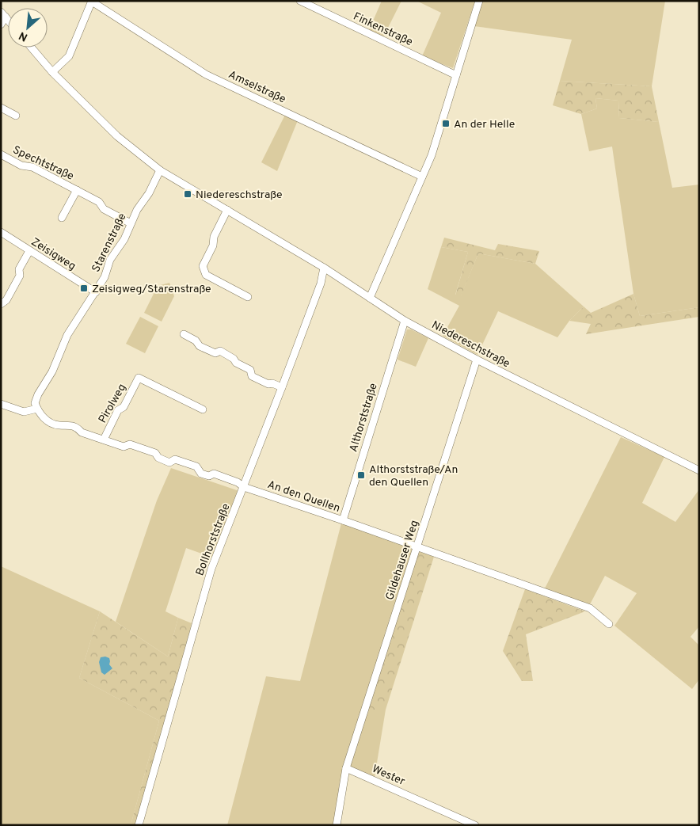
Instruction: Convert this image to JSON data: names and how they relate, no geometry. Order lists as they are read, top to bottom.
{
  "streets": {
    "street": [
      "Finkenstraße",
      "Amselstraße",
      "Spechtstraße",
      "Starenstraße",
      "Zeisigweg",
      "Niedereschstraße",
      "Pirolweg",
      "Althorststraße",
      "An den Quellen",
      "Bollhorststraße",
      "Gildehauser Weg",
      "Wester"
    ]
  },
  "crossings": [
    ["Spechtstraße", "Starenstraße"],
    ["Starenstraße", "Zeisigweg"],
    ["Starenstraße", "Niedereschstraße"],
    ["Starenstraße", "An den Quellen"],
    ["Niedereschstraße", "Althorststraße"],
    ["Niedereschstraße", "Bollhorststraße"],
    ["Niedereschstraße", "Gildehauser Weg"],
    ["Pirolweg", "An den Quellen"],
    ["Althorststraße", "An den Quellen"],
    ["An den Quellen", "Bollhorststraße"],
    ["An den Quellen", "Gildehauser Weg"],
    ["Gildehauser Weg", "Wester"]
  ],
  "places": {
    "transit": [
      "An der Helle",
      "Niedereschstraße",
      "Zeisigweg/Starenstraße",
      "Althorststraße/An den Quellen"
    ]
  },
  "north": "bottom left"
}
